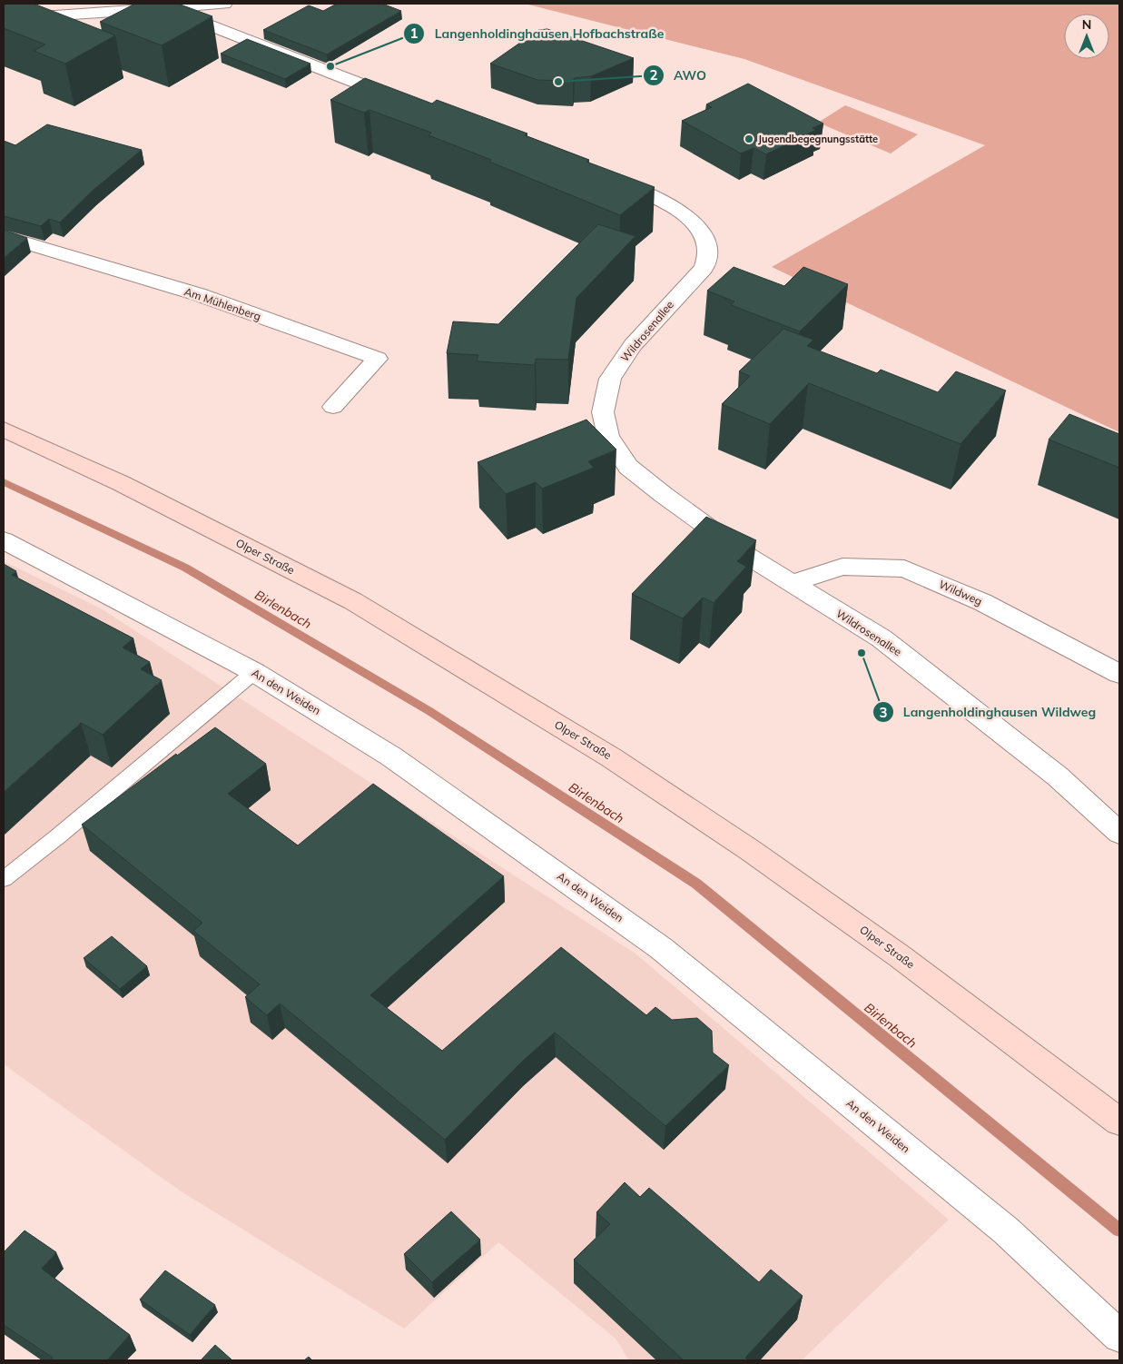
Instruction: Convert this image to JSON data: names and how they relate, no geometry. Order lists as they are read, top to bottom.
{
  "streets": {
    "main road": ["Olper Straße"],
    "street": [
      "Am Mühlenberg",
      "Wildrosenallee",
      "Wildweg",
      "An den Weiden"
    ]
  },
  "crossings": [
    ["Wildrosenallee", "Wildweg"]
  ],
  "water": ["Birlenbach"],
  "places": [
    "Langenholdinghausen Hofbachstraße",
    "AWO",
    "Jugendbegegnungsstätte",
    "Langenholdinghausen Wildweg"
  ],
  "north": "top"
}
